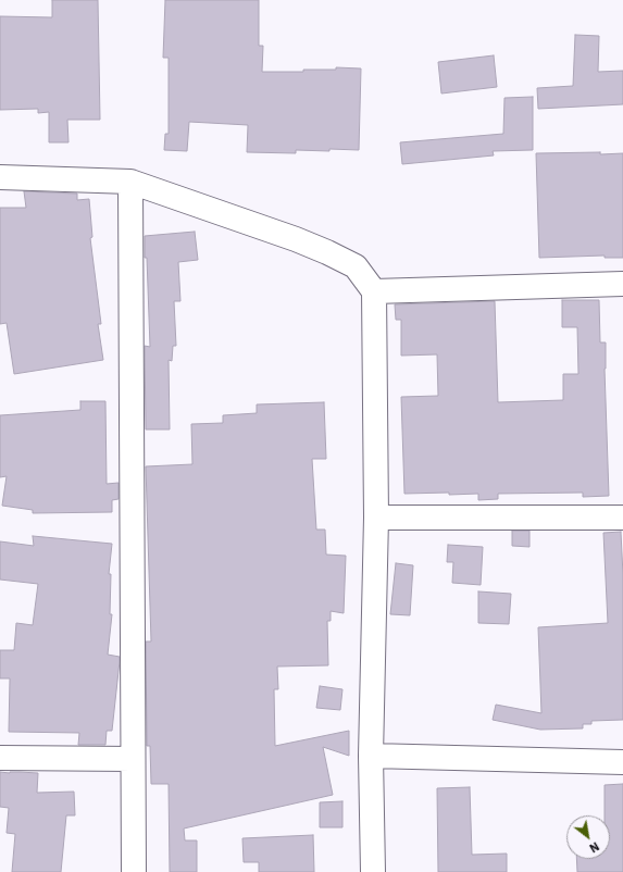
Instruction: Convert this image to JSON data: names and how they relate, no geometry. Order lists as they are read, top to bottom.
{
  "north": "bottom right"
}
